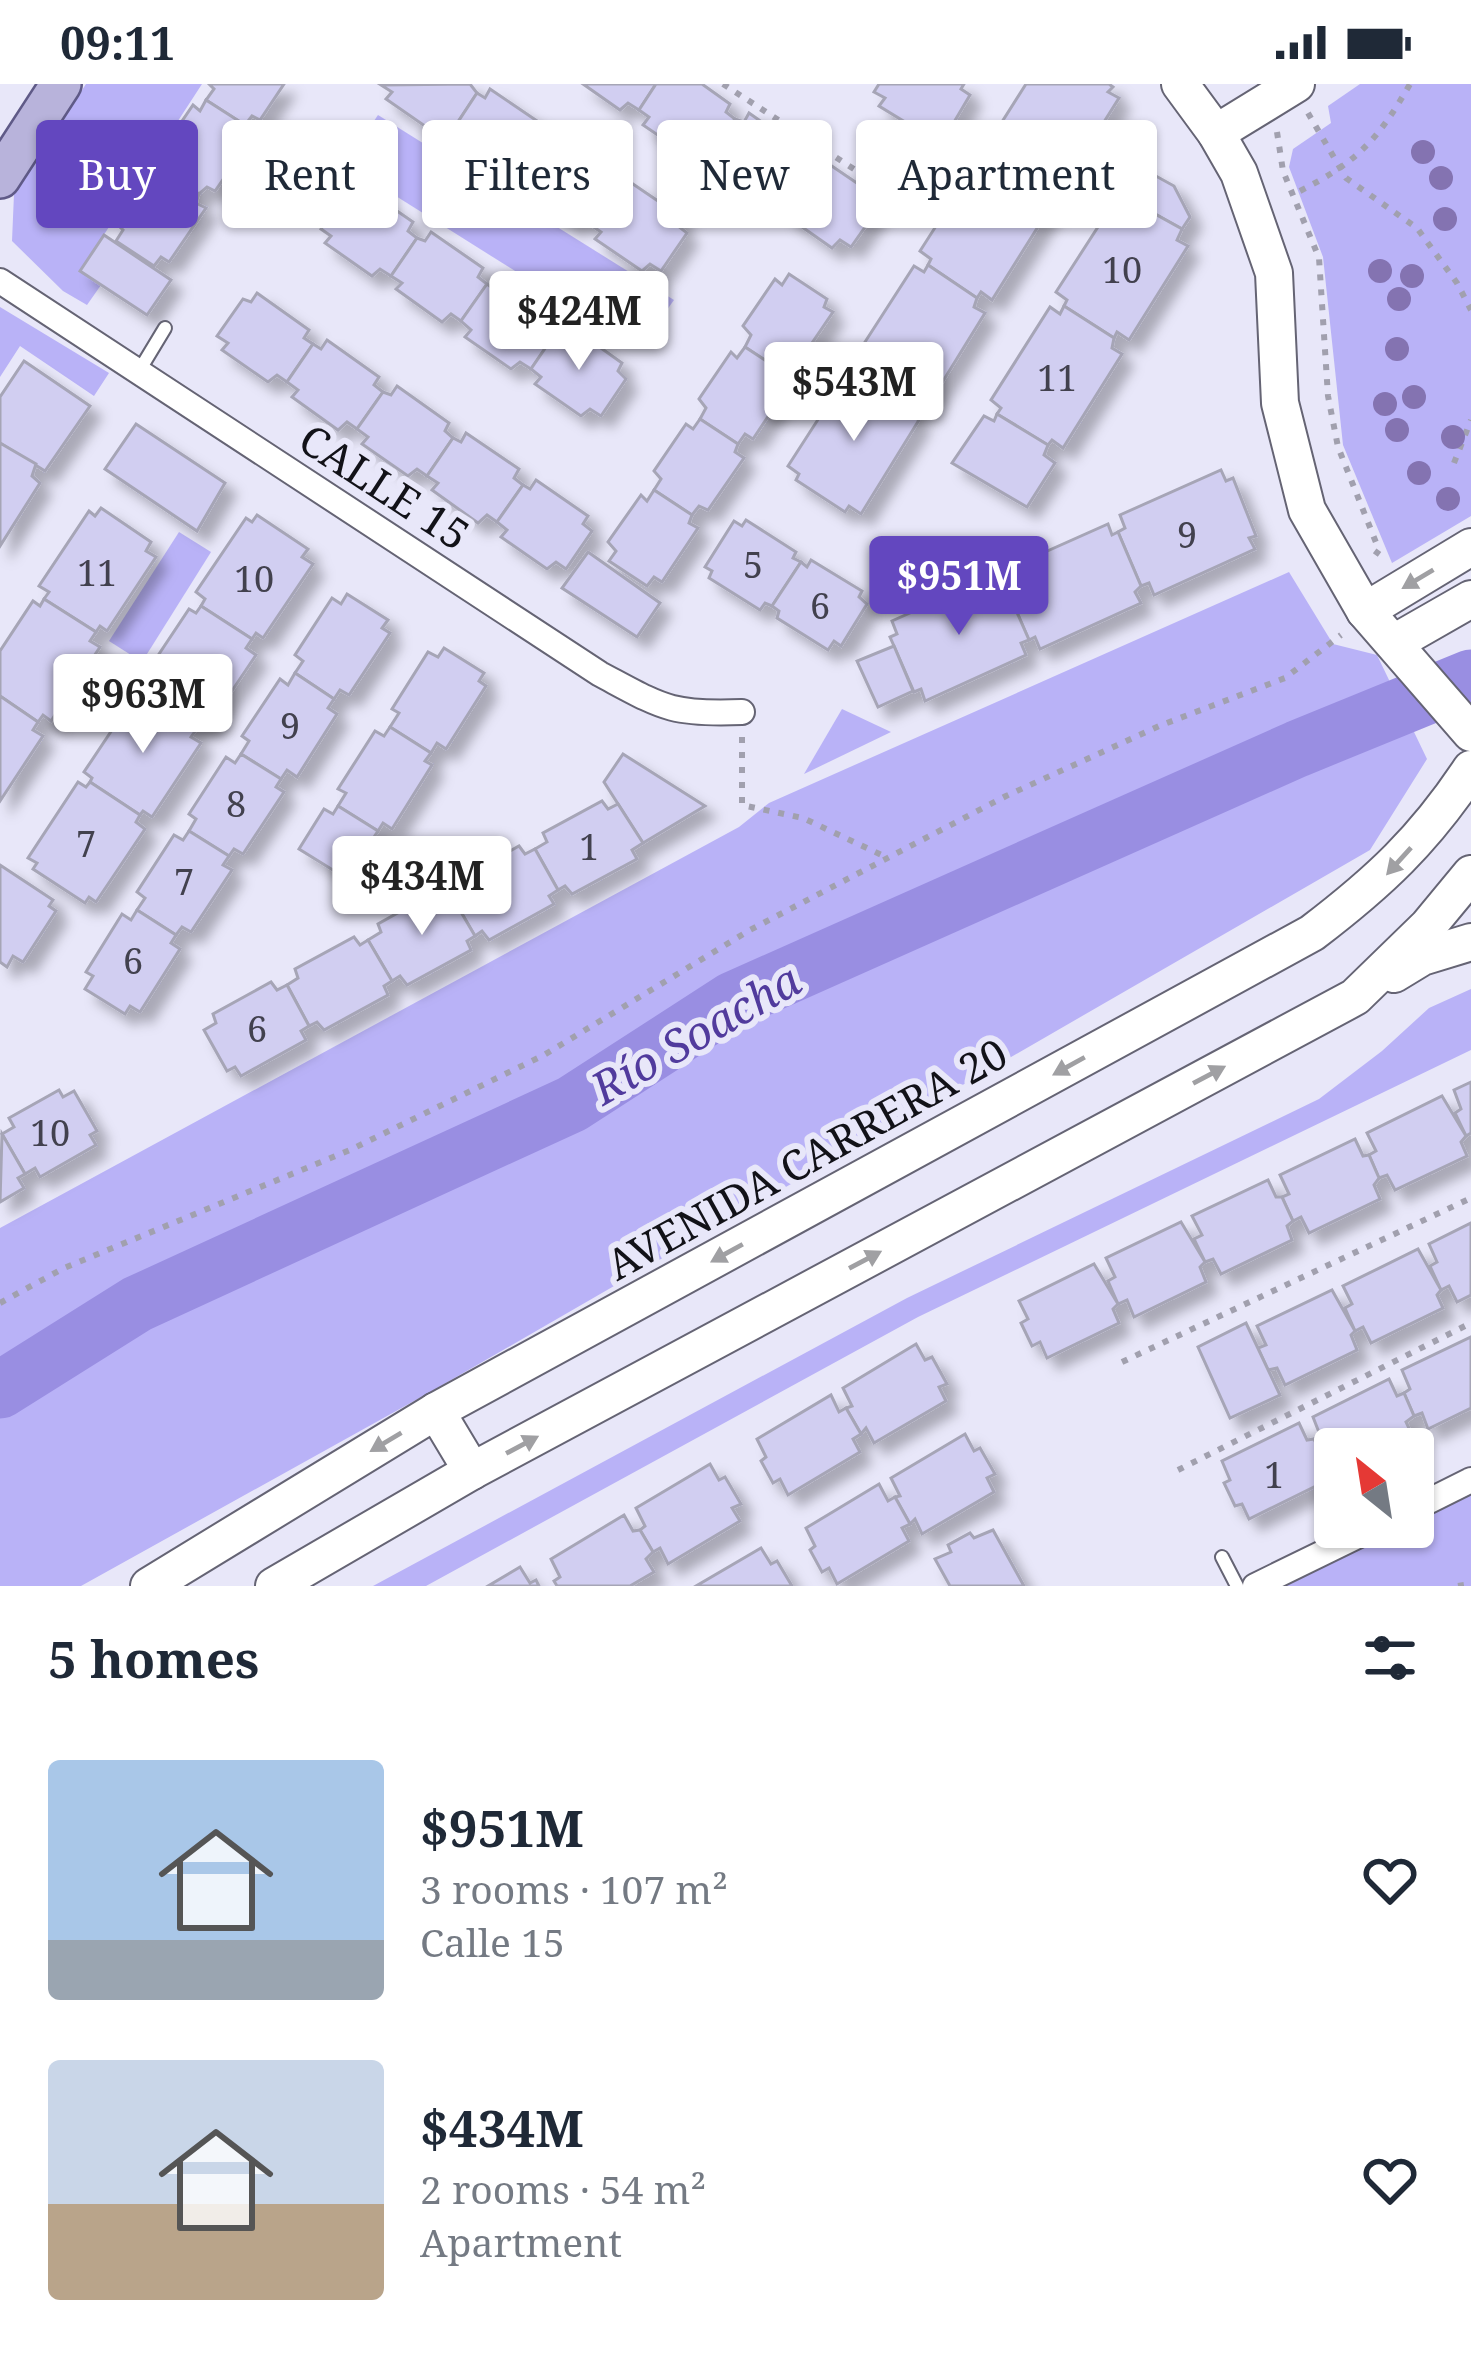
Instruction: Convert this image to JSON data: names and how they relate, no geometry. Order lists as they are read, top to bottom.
{
  "streets": {
    "street": ["CALLE 15", "AVENIDA CARRERA 20"]
  },
  "water": ["Río Soacha"],
  "house_numbers": [
    "10",
    "11",
    "9",
    "5",
    "11",
    "10",
    "6",
    "9",
    "8",
    "7",
    "1",
    "7",
    "6",
    "6",
    "10",
    "1"
  ],
  "north": "top left",
  "page": {
    "status": "09:11",
    "chip": [
      "Buy",
      "Rent",
      "Filters",
      "New",
      "Apartment"
    ],
    "price": [
      "$424M",
      "$543M",
      "$951M",
      "$963M",
      "$434M"
    ],
    "heading": "5 homes",
    "list": [
      {
        "name": "$951M",
        "note": "3 rooms · 107 m² · Calle 15"
      },
      {
        "name": "$434M",
        "note": "2 rooms · 54 m² · Apartment"
      }
    ]
  }
}
